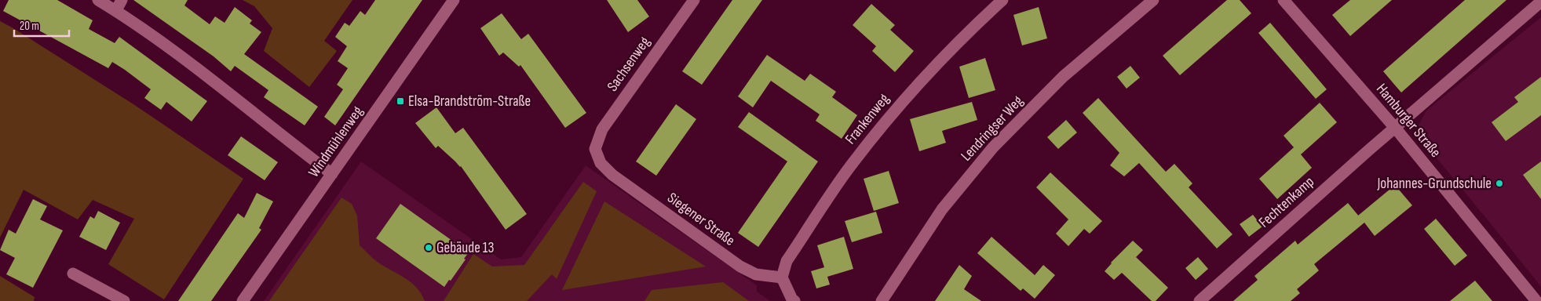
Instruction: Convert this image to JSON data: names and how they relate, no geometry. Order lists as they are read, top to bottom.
{
  "streets": {
    "street": [
      "Sachsenweg",
      "Frankenweg",
      "Hamburger Straße",
      "Lendringser Weg",
      "Windmühlenweg",
      "Fechtenkamp",
      "Siegener Straße"
    ]
  },
  "crossings": [
    ["Sachsenweg", "Siegener Straße"],
    ["Frankenweg", "Siegener Straße"],
    ["Hamburger Straße", "Fechtenkamp"]
  ],
  "places": {
    "transit": ["Elsa-Brandström-Straße"],
    "other": ["Johannes-Grundschule", "Gebäude 13"]
  },
  "scale_bar": "20 m"
}
